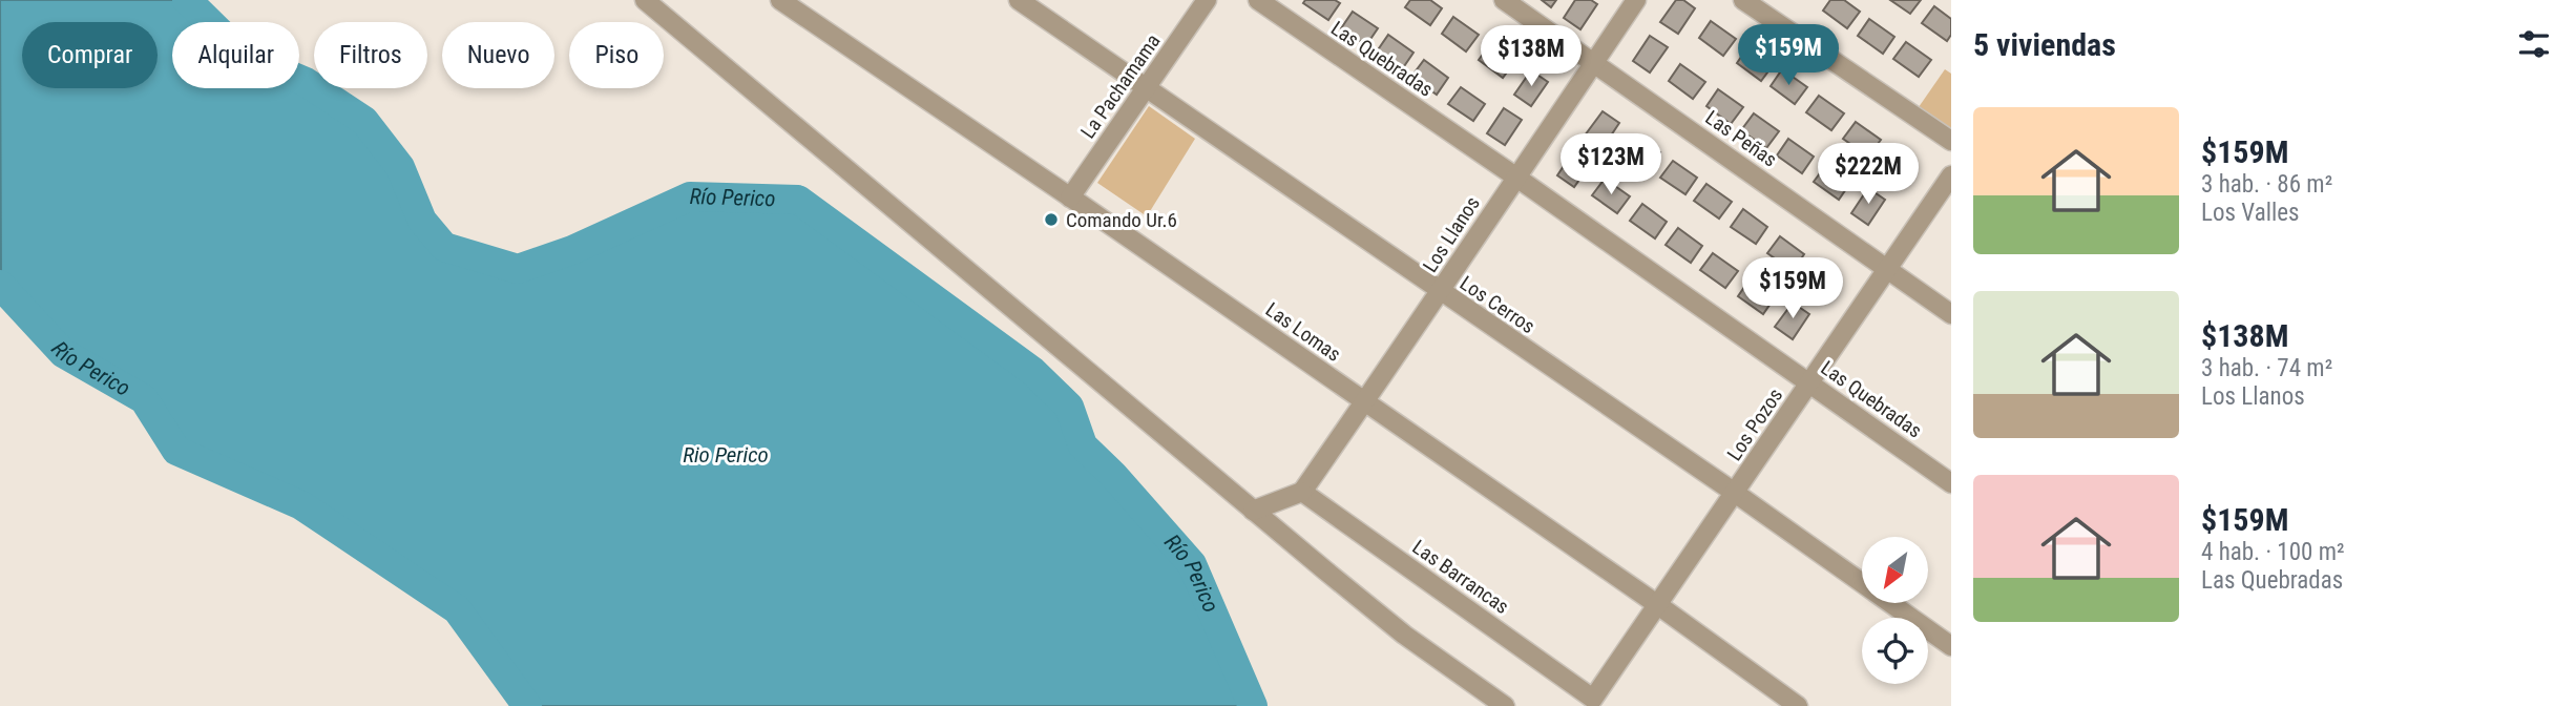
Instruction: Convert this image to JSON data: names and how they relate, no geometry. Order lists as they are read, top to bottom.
{
  "streets": {
    "street": [
      "Las Quebradas",
      "La Pachamama",
      "Las Peñas",
      "Los Llanos",
      "Los Cerros",
      "Las Lomas",
      "Los Pozos",
      "Las Barrancas"
    ]
  },
  "crossings": [
    ["Las Quebradas", "Los Llanos"],
    ["Las Quebradas", "Los Pozos"],
    ["La Pachamama", "Los Cerros"],
    ["La Pachamama", "Las Lomas"],
    ["Las Peñas", "Los Llanos"],
    ["Las Peñas", "Los Pozos"],
    ["Los Llanos", "Los Cerros"],
    ["Los Llanos", "Las Lomas"],
    ["Los Llanos", "Las Barrancas"],
    ["Los Cerros", "Los Pozos"],
    ["Las Lomas", "Los Pozos"],
    ["Los Pozos", "Las Barrancas"]
  ],
  "water": ["Río Perico", "Rio Perico"],
  "places": ["Comando Ur.6"],
  "north": "bottom left",
  "page": {
    "heading": "5 viviendas",
    "chip": [
      "Comprar",
      "Alquilar",
      "Filtros",
      "Nuevo",
      "Piso"
    ],
    "price": [
      "$159M",
      "$138M",
      "$123M",
      "$222M",
      "$159M"
    ],
    "list": [
      {
        "name": "$159M",
        "note": "3 hab. · 86 m² · Los Valles"
      },
      {
        "name": "$138M",
        "note": "3 hab. · 74 m² · Los Llanos"
      },
      {
        "name": "$159M",
        "note": "4 hab. · 100 m² · Las Quebradas"
      }
    ]
  }
}
